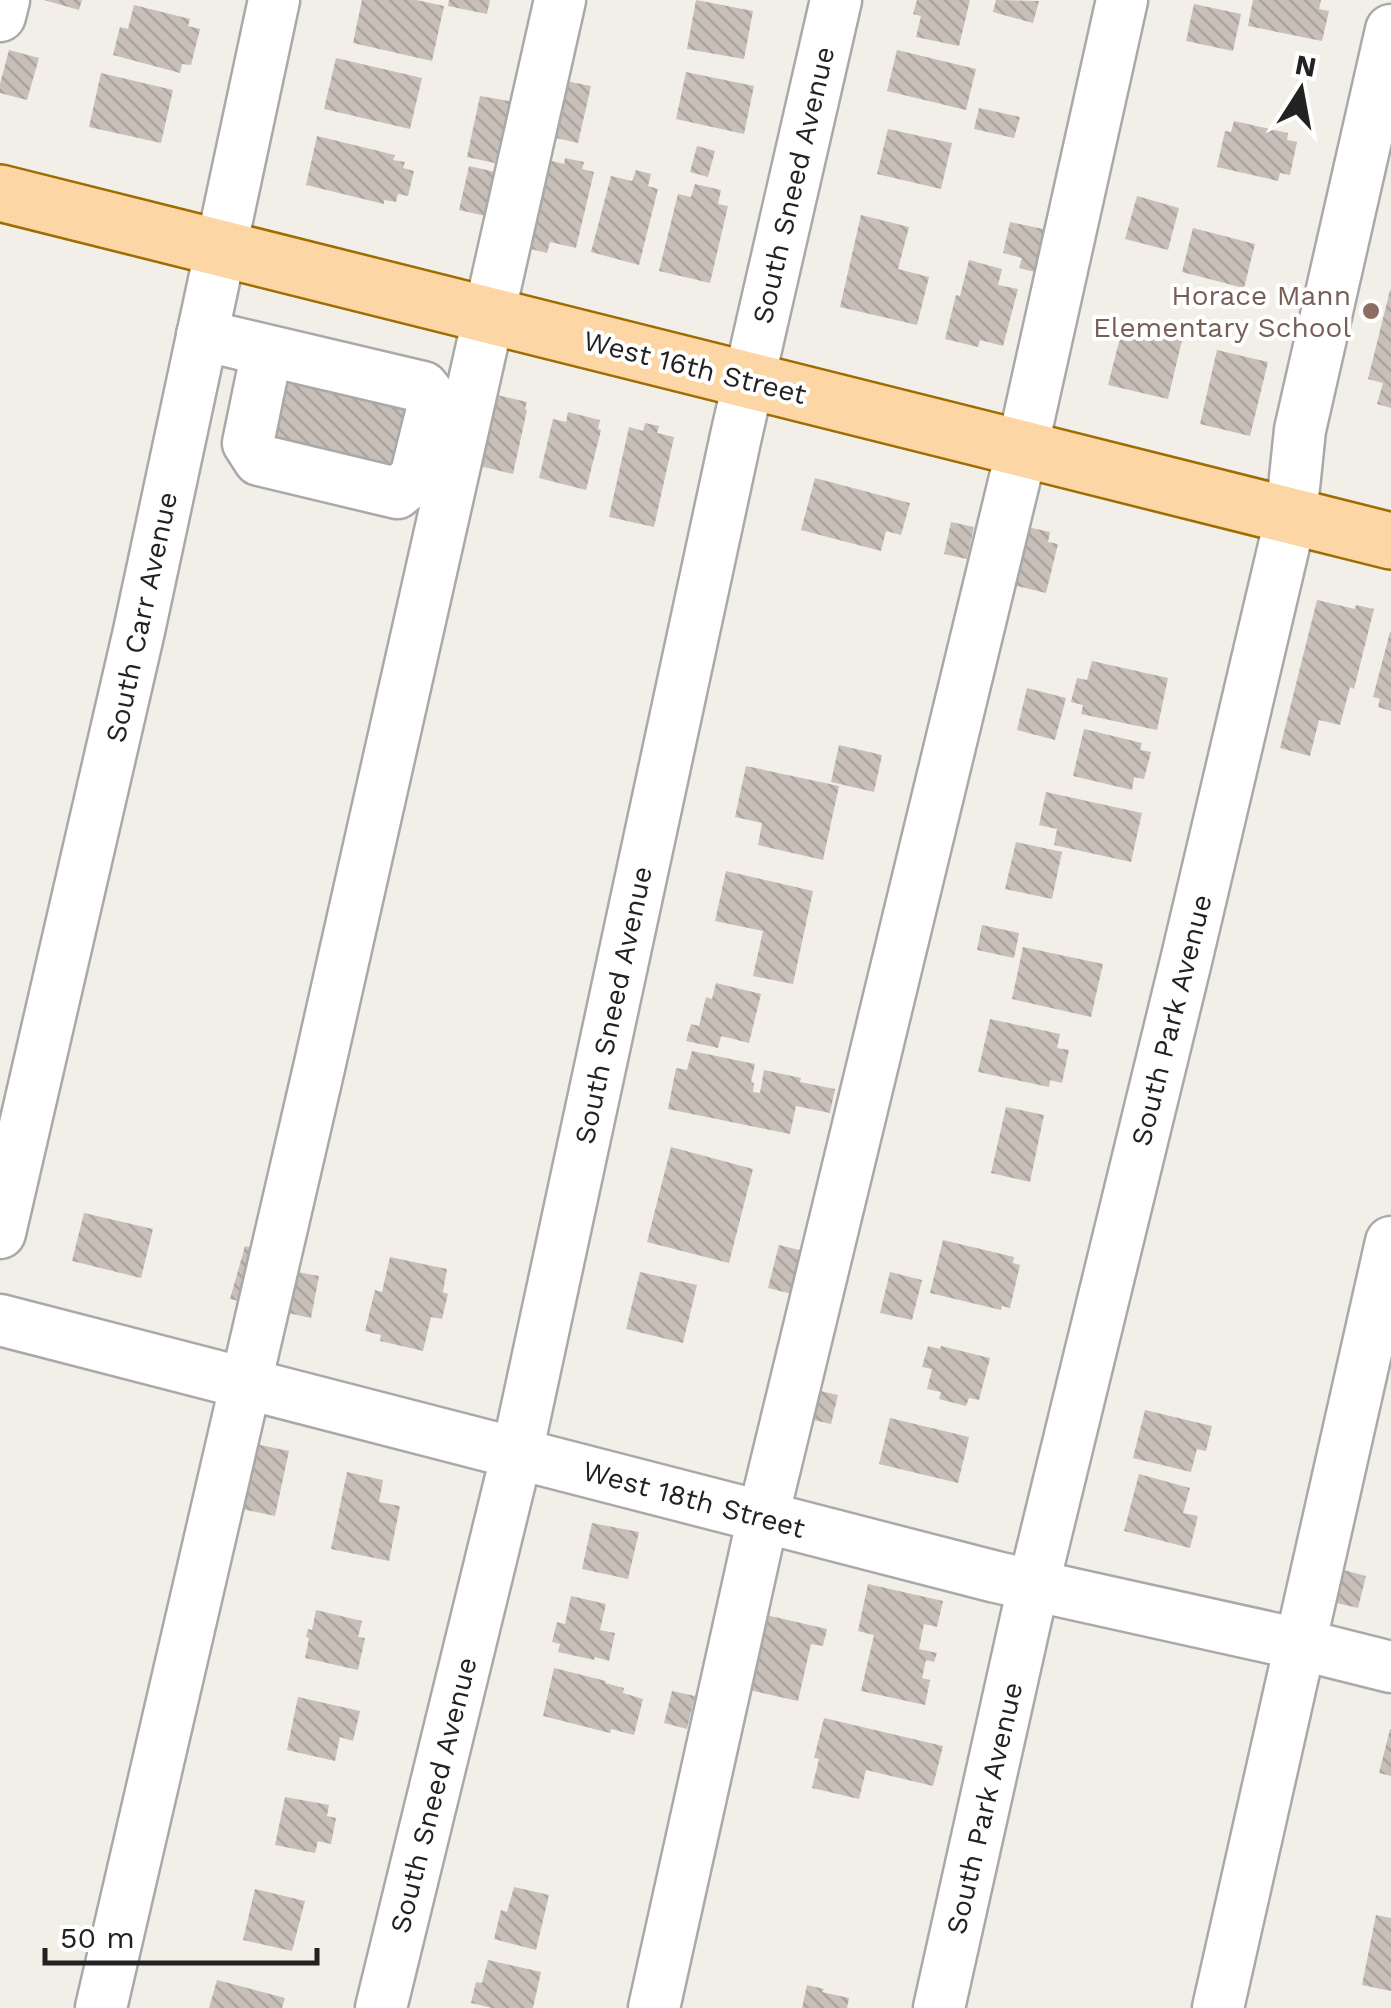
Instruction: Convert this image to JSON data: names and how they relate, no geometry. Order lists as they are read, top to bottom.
{
  "streets": {
    "main road": ["West 16th Street"],
    "street": [
      "South Sneed Avenue",
      "South Carr Avenue",
      "South Park Avenue",
      "West 18th Street"
    ]
  },
  "crossings": [
    ["South Sneed Avenue", "West 16th Street"],
    ["South Sneed Avenue", "West 18th Street"],
    ["West 16th Street", "South Carr Avenue"],
    ["West 16th Street", "South Park Avenue"],
    ["South Park Avenue", "West 18th Street"]
  ],
  "places": ["Horace Mann Elementary School"],
  "scale_bar": "50 m",
  "north": "top"
}
